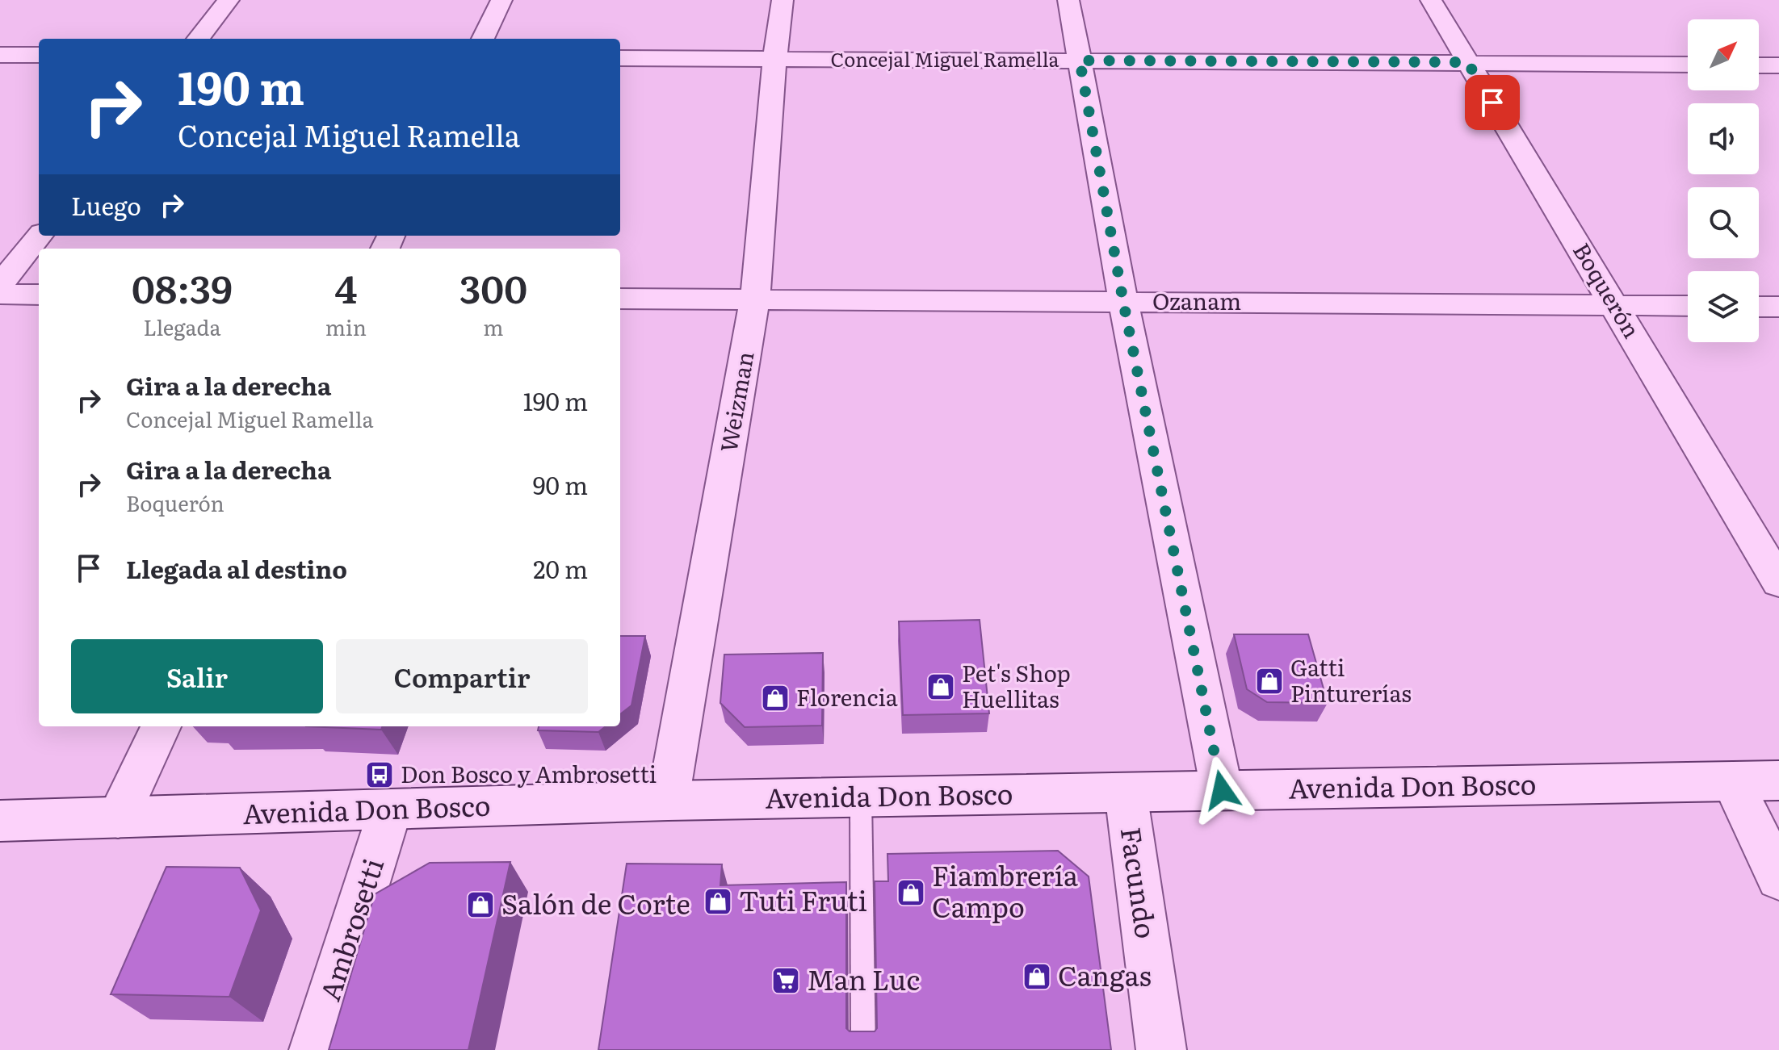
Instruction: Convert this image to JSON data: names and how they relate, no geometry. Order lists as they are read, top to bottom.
{
  "streets": {
    "street": [
      "Concejal Miguel Ramella",
      "Boquerón",
      "Ozanam",
      "Weizman",
      "Avenida Don Bosco",
      "Facundo",
      "Ambrosetti"
    ]
  },
  "crossings": [
    ["Concejal Miguel Ramella", "Boquerón"],
    ["Concejal Miguel Ramella", "Weizman"],
    ["Boquerón", "Ozanam"],
    ["Ozanam", "Weizman"],
    ["Weizman", "Avenida Don Bosco"],
    ["Avenida Don Bosco", "Facundo"],
    ["Avenida Don Bosco", "Ambrosetti"]
  ],
  "places": {
    "shop": [
      "Gatti Pinturerías",
      "Pet's Shop Huellitas",
      "Florencia",
      "Fiambrería Campo",
      "Tuti Fruti",
      "Salón de Corte",
      "Cangas"
    ],
    "bus stop": ["Don Bosco y Ambrosetti"],
    "supermarket": ["Man Luc"]
  },
  "north": "top right",
  "page": {
    "turn": ["190 m", "Concejal Miguel Ramella"],
    "then": "Luego",
    "eta": [
      "08:39",
      "Llegada",
      "4",
      "min",
      "300",
      "m"
    ],
    "list": [
      {
        "name": "Gira a la derecha",
        "note": "Concejal Miguel Ramella",
        "value": "190 m"
      },
      {
        "name": "Gira a la derecha",
        "note": "Boquerón",
        "value": "90 m"
      },
      {
        "name": "Llegada al destino",
        "value": "20 m"
      }
    ],
    "buttons": ["Salir", "Compartir"]
  }
}
